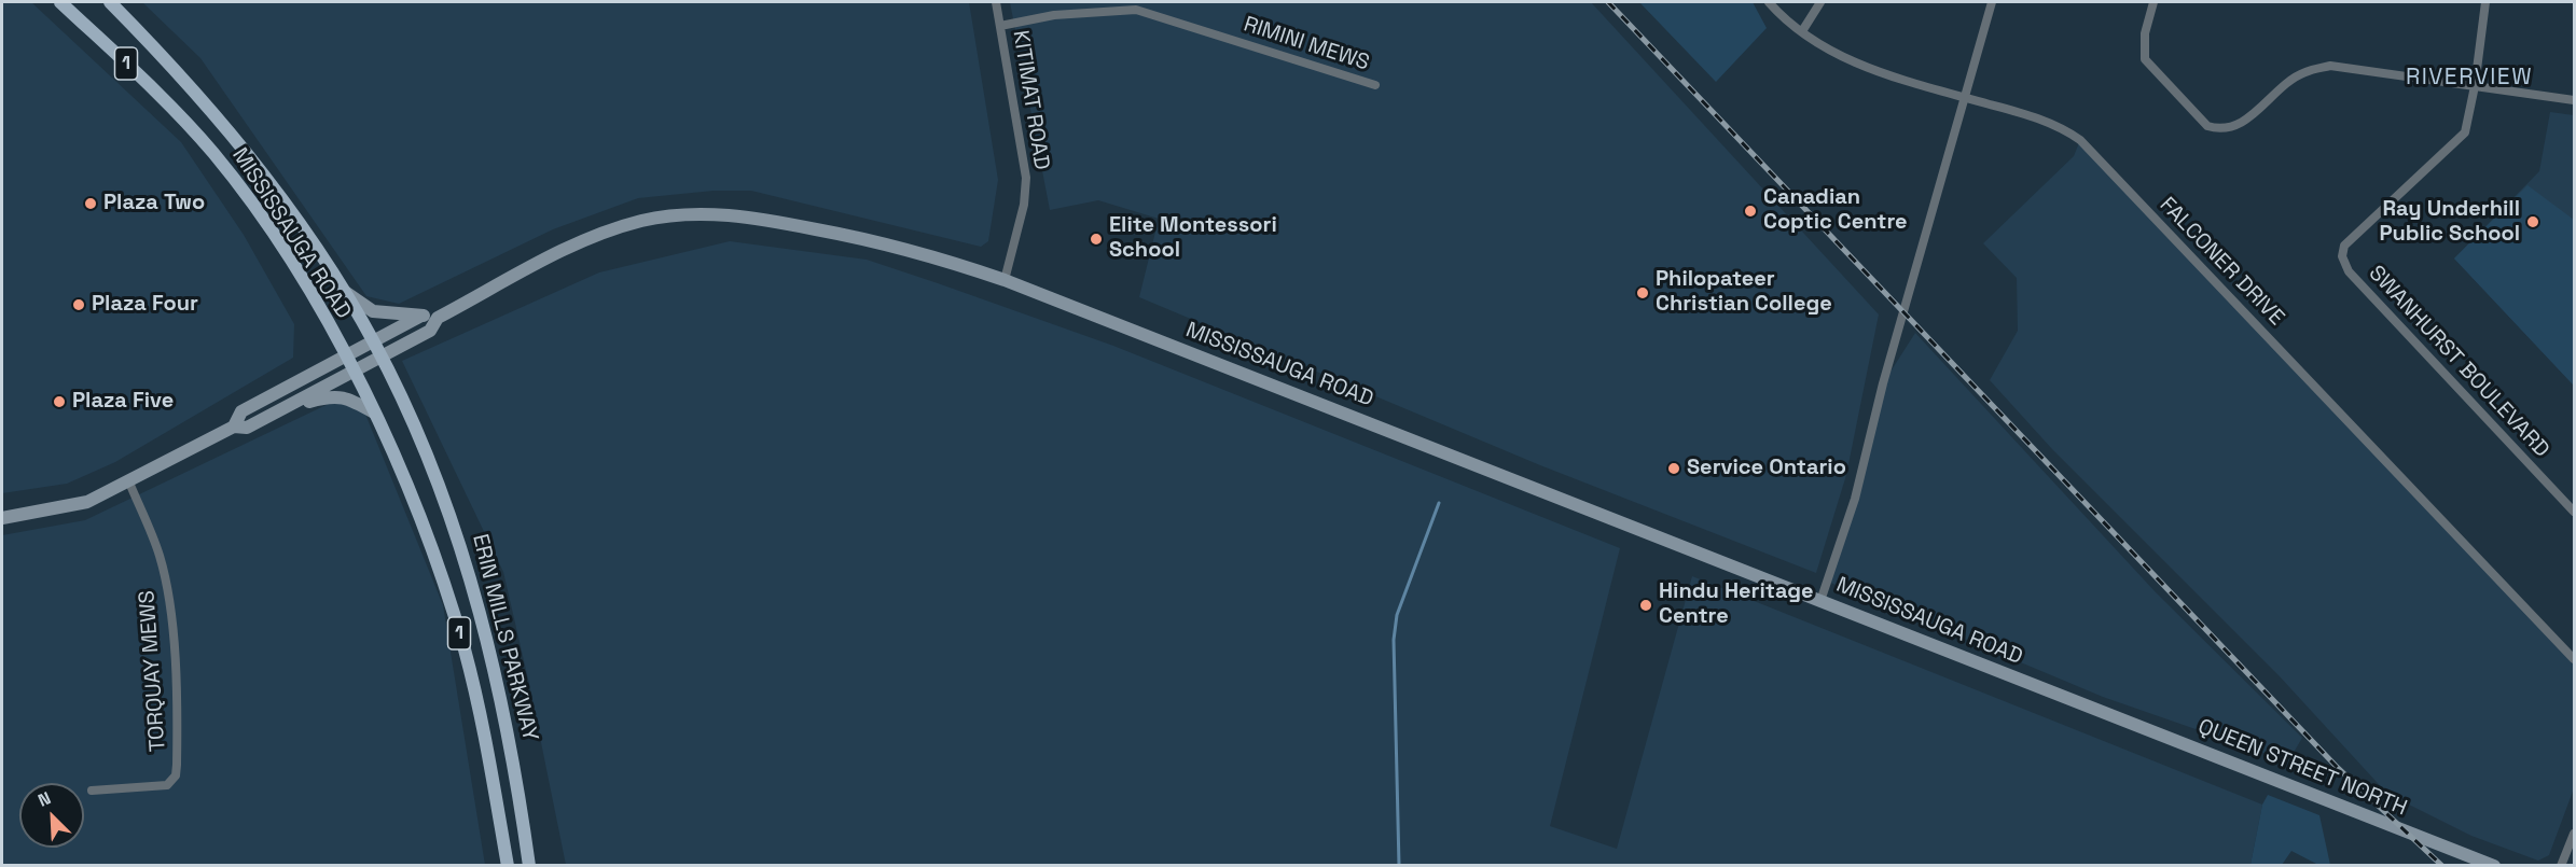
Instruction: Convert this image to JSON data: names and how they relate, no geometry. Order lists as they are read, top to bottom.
{
  "streets": {
    "main road": [
      "1",
      "MISSISSAUGA ROAD",
      "ERIN MILLS PARKWAY",
      "QUEEN STREET NORTH"
    ],
    "street": [
      "RIMINI MEWS",
      "KITIMAT ROAD",
      "FALCONER DRIVE",
      "SWANHURST BOULEVARD",
      "TORQUAY MEWS"
    ]
  },
  "crossings": [
    ["RIMINI MEWS", "KITIMAT ROAD"],
    ["KITIMAT ROAD", "MISSISSAUGA ROAD"],
    ["MISSISSAUGA ROAD", "ERIN MILLS PARKWAY"],
    ["MISSISSAUGA ROAD", "QUEEN STREET NORTH"]
  ],
  "districts": ["RIVERVIEW"],
  "places": [
    "Plaza Two",
    "Canadian Coptic Centre",
    "Ray Underhill Public School",
    "Elite Montessori School",
    "Philopateer Christian College",
    "Plaza Four",
    "Plaza Five",
    "Service Ontario",
    "Hindu Heritage Centre"
  ],
  "north": "top left"
}
